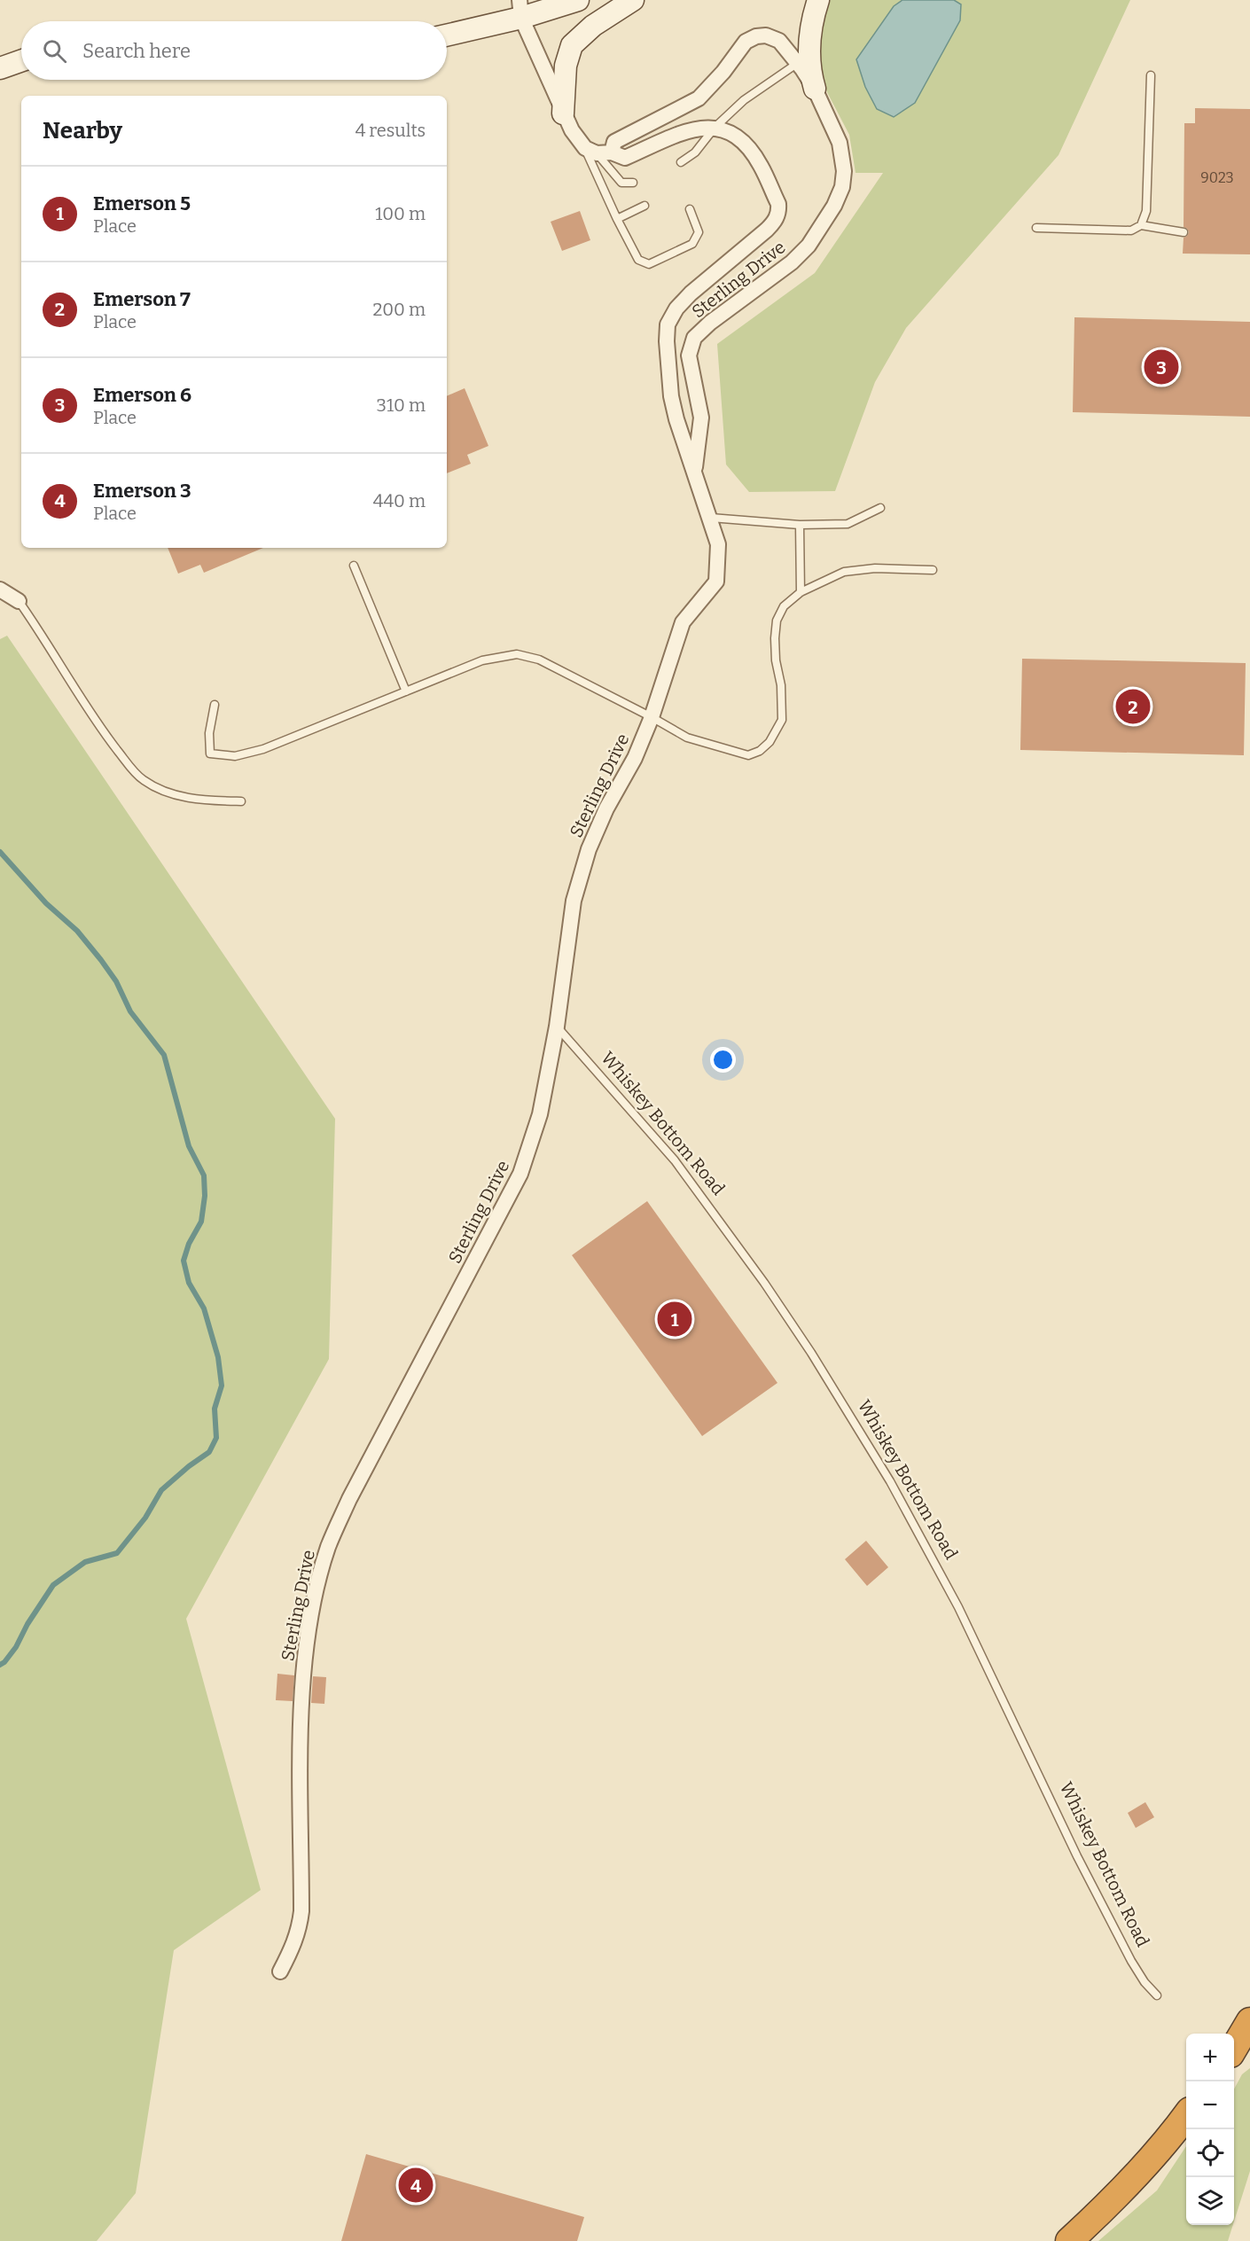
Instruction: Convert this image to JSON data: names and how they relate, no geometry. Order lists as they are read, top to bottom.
{
  "streets": {
    "street": ["Sterling Drive"],
    "lane": ["Whiskey Bottom Road"]
  },
  "crossings": [
    ["Sterling Drive", "Whiskey Bottom Road"]
  ],
  "house_numbers": ["9023"],
  "page": {
    "search": "Search here",
    "heading": ["Nearby", "4 results"],
    "list": [
      {
        "mark": "1",
        "name": "Emerson 5",
        "note": "Place",
        "value": "100 m"
      },
      {
        "mark": "2",
        "name": "Emerson 7",
        "note": "Place",
        "value": "200 m"
      },
      {
        "mark": "3",
        "name": "Emerson 6",
        "note": "Place",
        "value": "310 m"
      },
      {
        "mark": "4",
        "name": "Emerson 3",
        "note": "Place",
        "value": "440 m"
      }
    ],
    "pins": [
      "3",
      "2",
      "1",
      "4"
    ],
    "map_buttons": ["+", "−"]
  }
}
